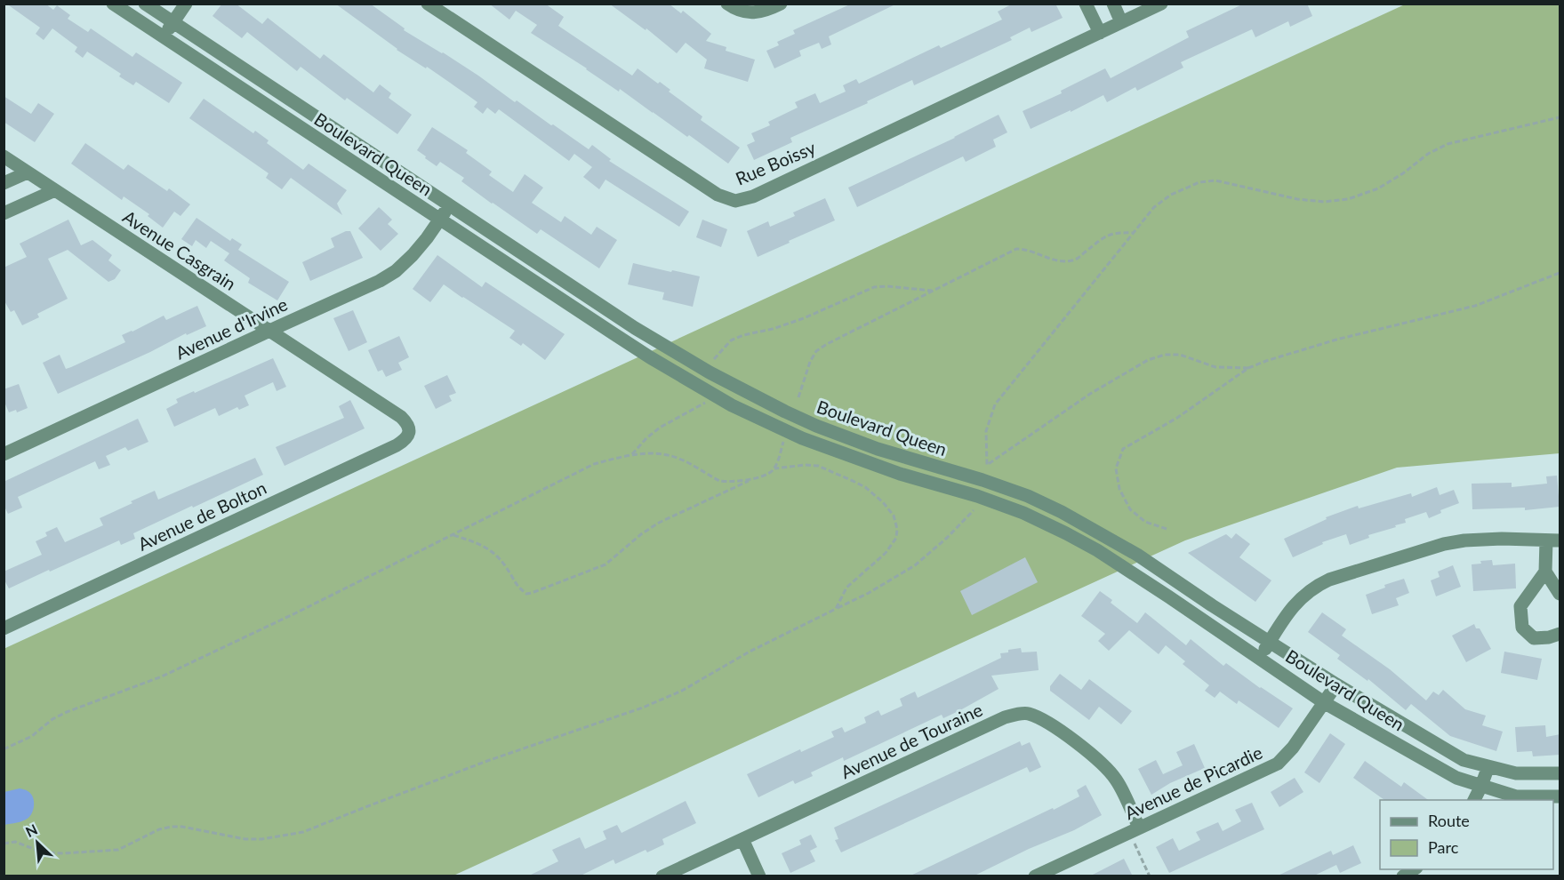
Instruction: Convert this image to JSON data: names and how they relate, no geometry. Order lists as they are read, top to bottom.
{
  "streets": {
    "street": [
      "Boulevard Queen",
      "Rue Boissy",
      "Avenue Casgrain",
      "Avenue d'Irvine",
      "Avenue de Bolton",
      "Avenue de Touraine",
      "Avenue de Picardie"
    ]
  },
  "crossings": [
    ["Boulevard Queen", "Avenue d'Irvine"],
    ["Boulevard Queen", "Avenue de Picardie"],
    ["Avenue Casgrain", "Avenue d'Irvine"],
    ["Avenue Casgrain", "Avenue de Bolton"],
    ["Avenue de Touraine", "Avenue de Picardie"]
  ],
  "legend": ["Route", "Parc"],
  "north": "top left"
}
